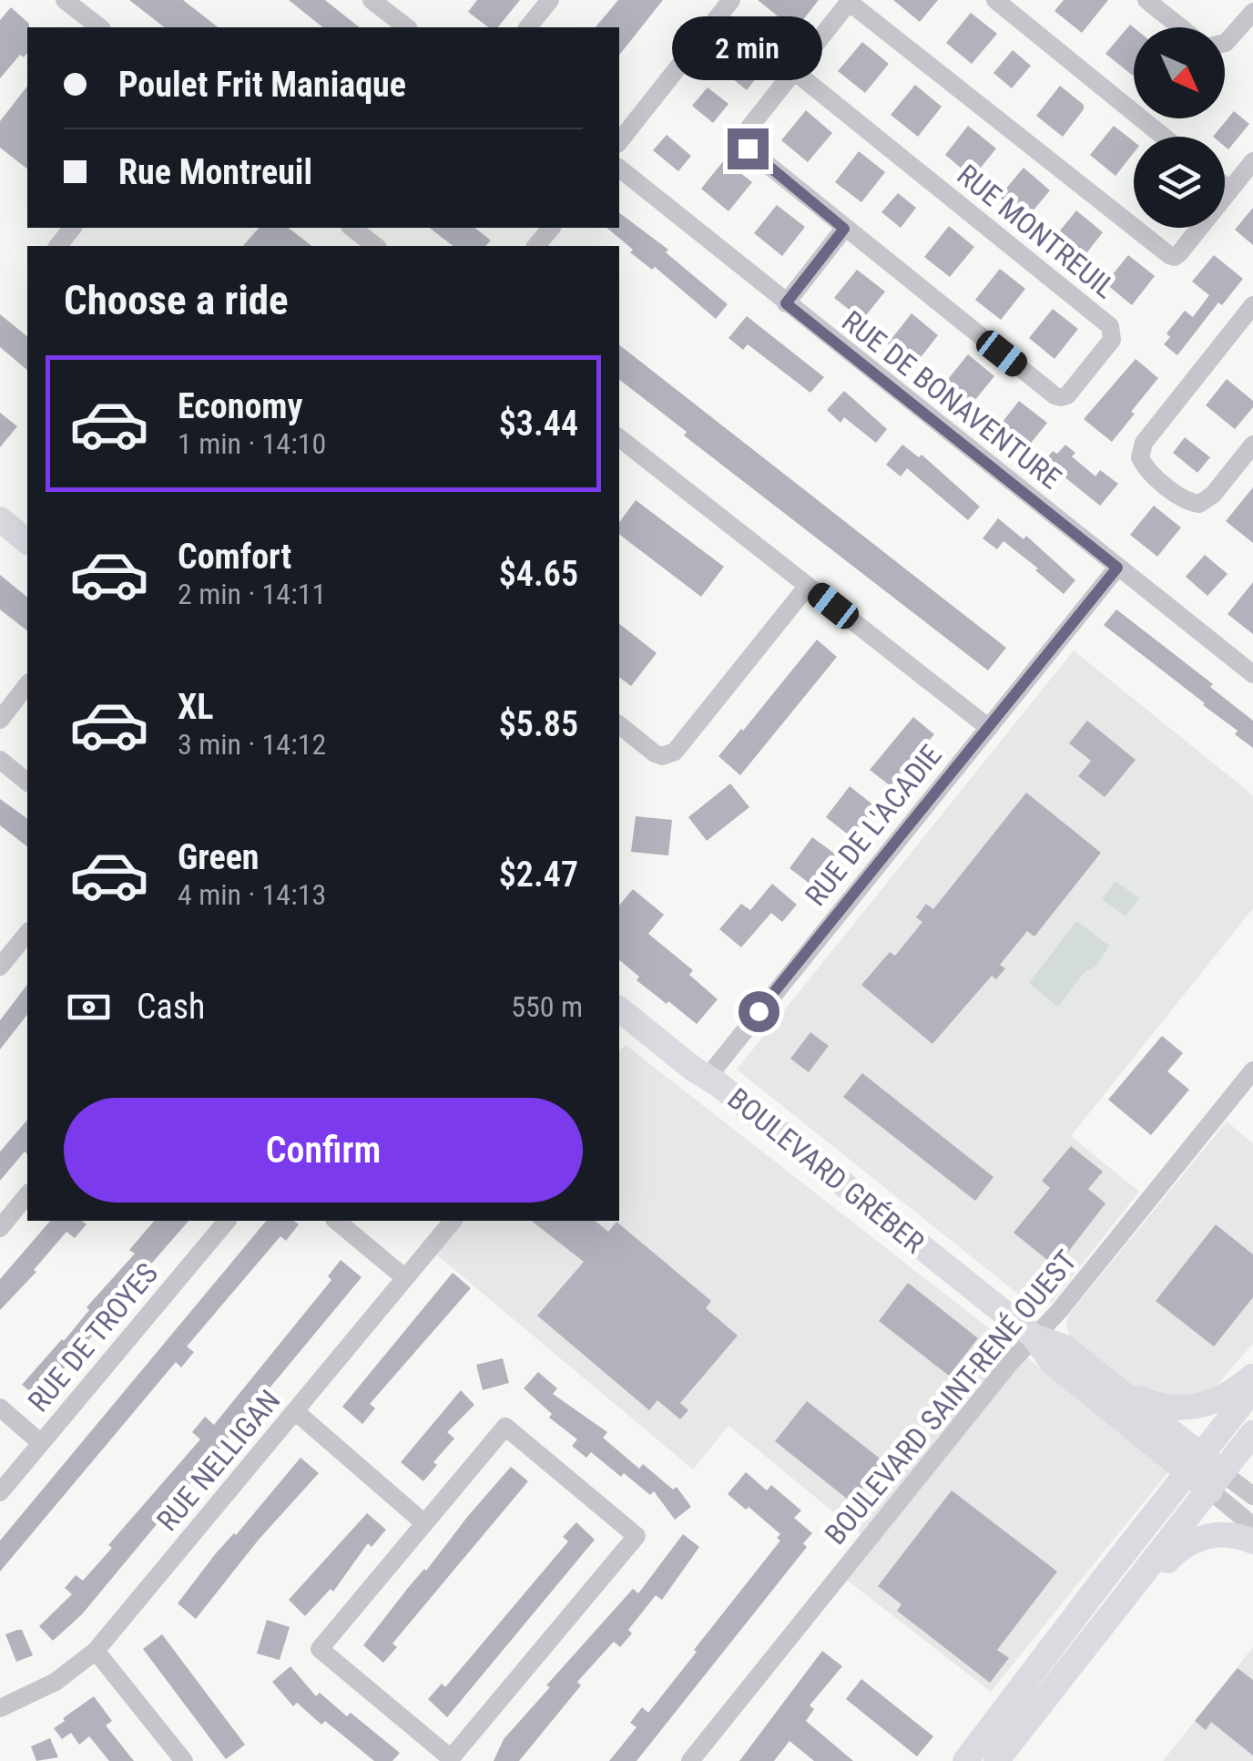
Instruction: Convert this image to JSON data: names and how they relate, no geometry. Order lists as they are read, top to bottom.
{
  "streets": {
    "main road": ["BOULEVARD GRÉBER"],
    "street": [
      "RUE MONTREUIL",
      "RUE DE BONAVENTURE",
      "RUE DE L'ACADIE",
      "RUE DE TROYES",
      "BOULEVARD SAINT-RENÉ OUEST",
      "RUE NELLIGAN"
    ]
  },
  "crossings": [
    ["RUE DE BONAVENTURE", "RUE DE L'ACADIE"],
    ["RUE DE L'ACADIE", "BOULEVARD GRÉBER"],
    ["BOULEVARD GRÉBER", "BOULEVARD SAINT-RENÉ OUEST"]
  ],
  "north": "bottom right",
  "page": {
    "bubble": "2 min",
    "banner": ["Poulet Frit Maniaque", "Rue Montreuil"],
    "heading": "Choose a ride",
    "list": [
      {
        "name": "Economy",
        "note": "1 min · 14:10",
        "value": "$3.44"
      },
      {
        "name": "Comfort",
        "note": "2 min · 14:11",
        "value": "$4.65"
      },
      {
        "name": "XL",
        "note": "3 min · 14:12",
        "value": "$5.85"
      },
      {
        "name": "Green",
        "note": "4 min · 14:13",
        "value": "$2.47"
      }
    ],
    "pay": ["Cash", "550 m"],
    "buttons": "Confirm"
  }
}
